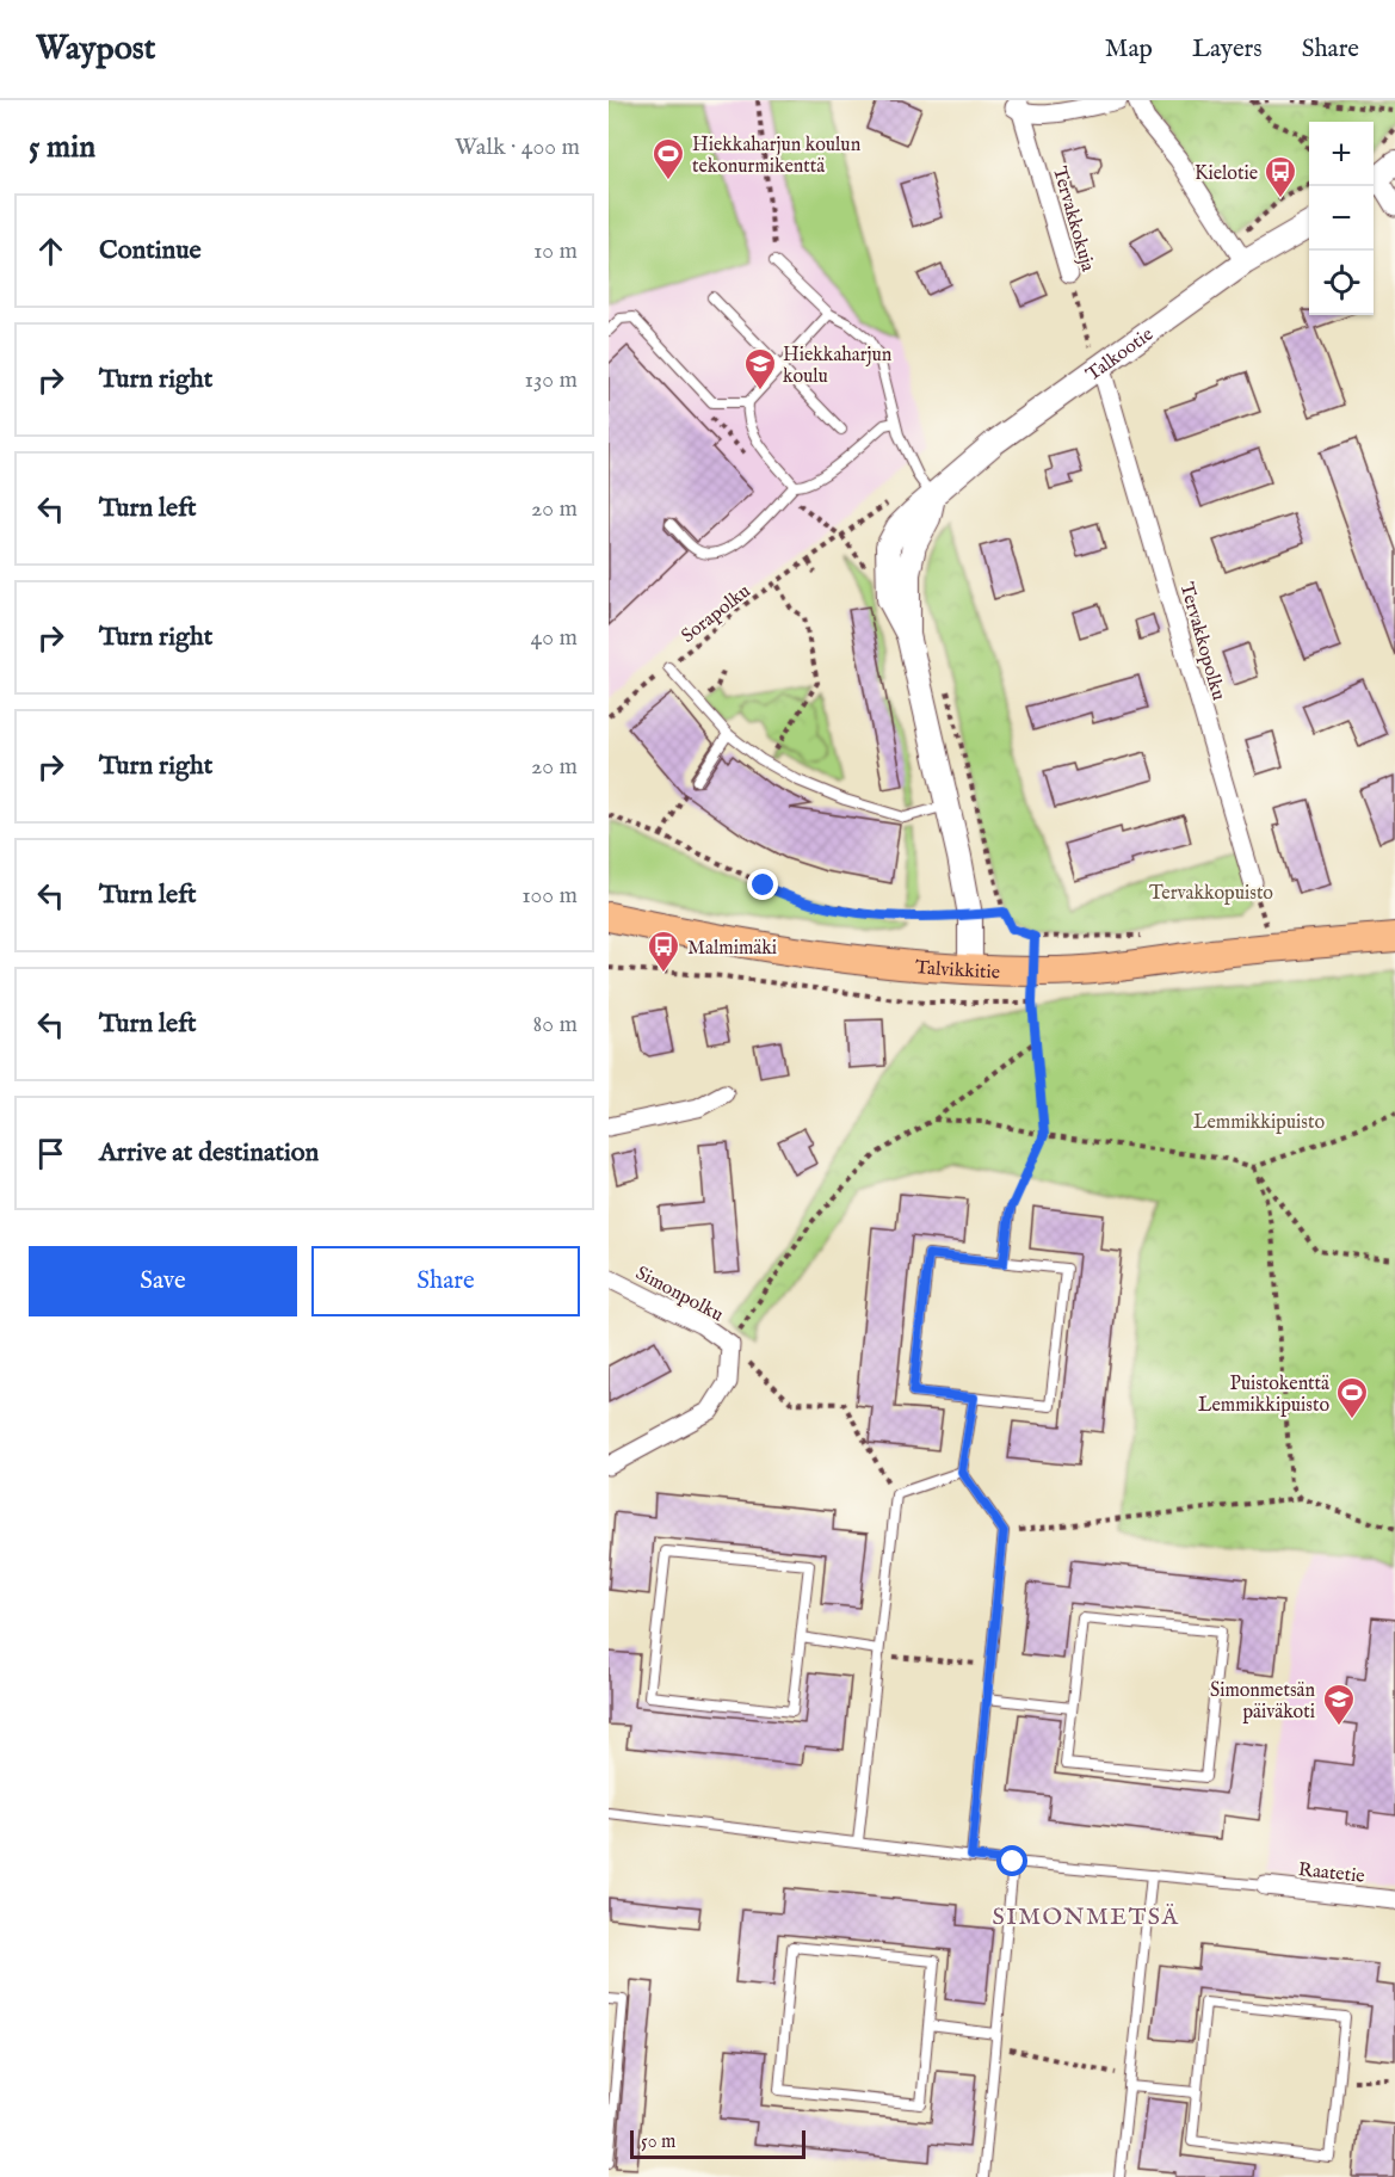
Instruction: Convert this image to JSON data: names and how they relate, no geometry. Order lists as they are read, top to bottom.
{
  "streets": {
    "main road": ["Talvikkitie"],
    "street": [
      "Tervakkokuja",
      "Talkootie",
      "Tervakkopolku",
      "Simonpolku",
      "Raatetie"
    ],
    "path": ["Sorapolku"]
  },
  "crossings": [
    ["Tervakkokuja", "Talkootie"],
    ["Tervakkokuja", "Tervakkopolku"],
    ["Talkootie", "Tervakkopolku"]
  ],
  "districts": ["SIMONMETSÄ"],
  "parks": ["Tervakkopuisto", "Lemmikkipuisto"],
  "places": {
    "sports": ["Hiekkaharjun koulun tekonurmikenttä", "Puistokenttä Lemmikkipuisto"],
    "bus stop": ["Kielotie", "Malmimäki"],
    "school or university": ["Hiekkaharjun koulu", "Simonmetsän päiväkoti"]
  },
  "scale_bar": "50 m",
  "page": {
    "header": "Waypost",
    "nav": ["Map", "Layers", "Share"],
    "heading": ["5 min", "Walk · 400 m"],
    "map_buttons": ["+", "−"],
    "list": [
      ["Continue", "10 m"],
      ["Turn right", "130 m"],
      ["Turn left", "20 m"],
      ["Turn right", "40 m"],
      ["Turn right", "20 m"],
      ["Turn left", "100 m"],
      ["Turn left", "80 m"],
      "Arrive at destination"
    ],
    "buttons": ["Save", "Share"],
    "scale": "50 m"
  }
}
